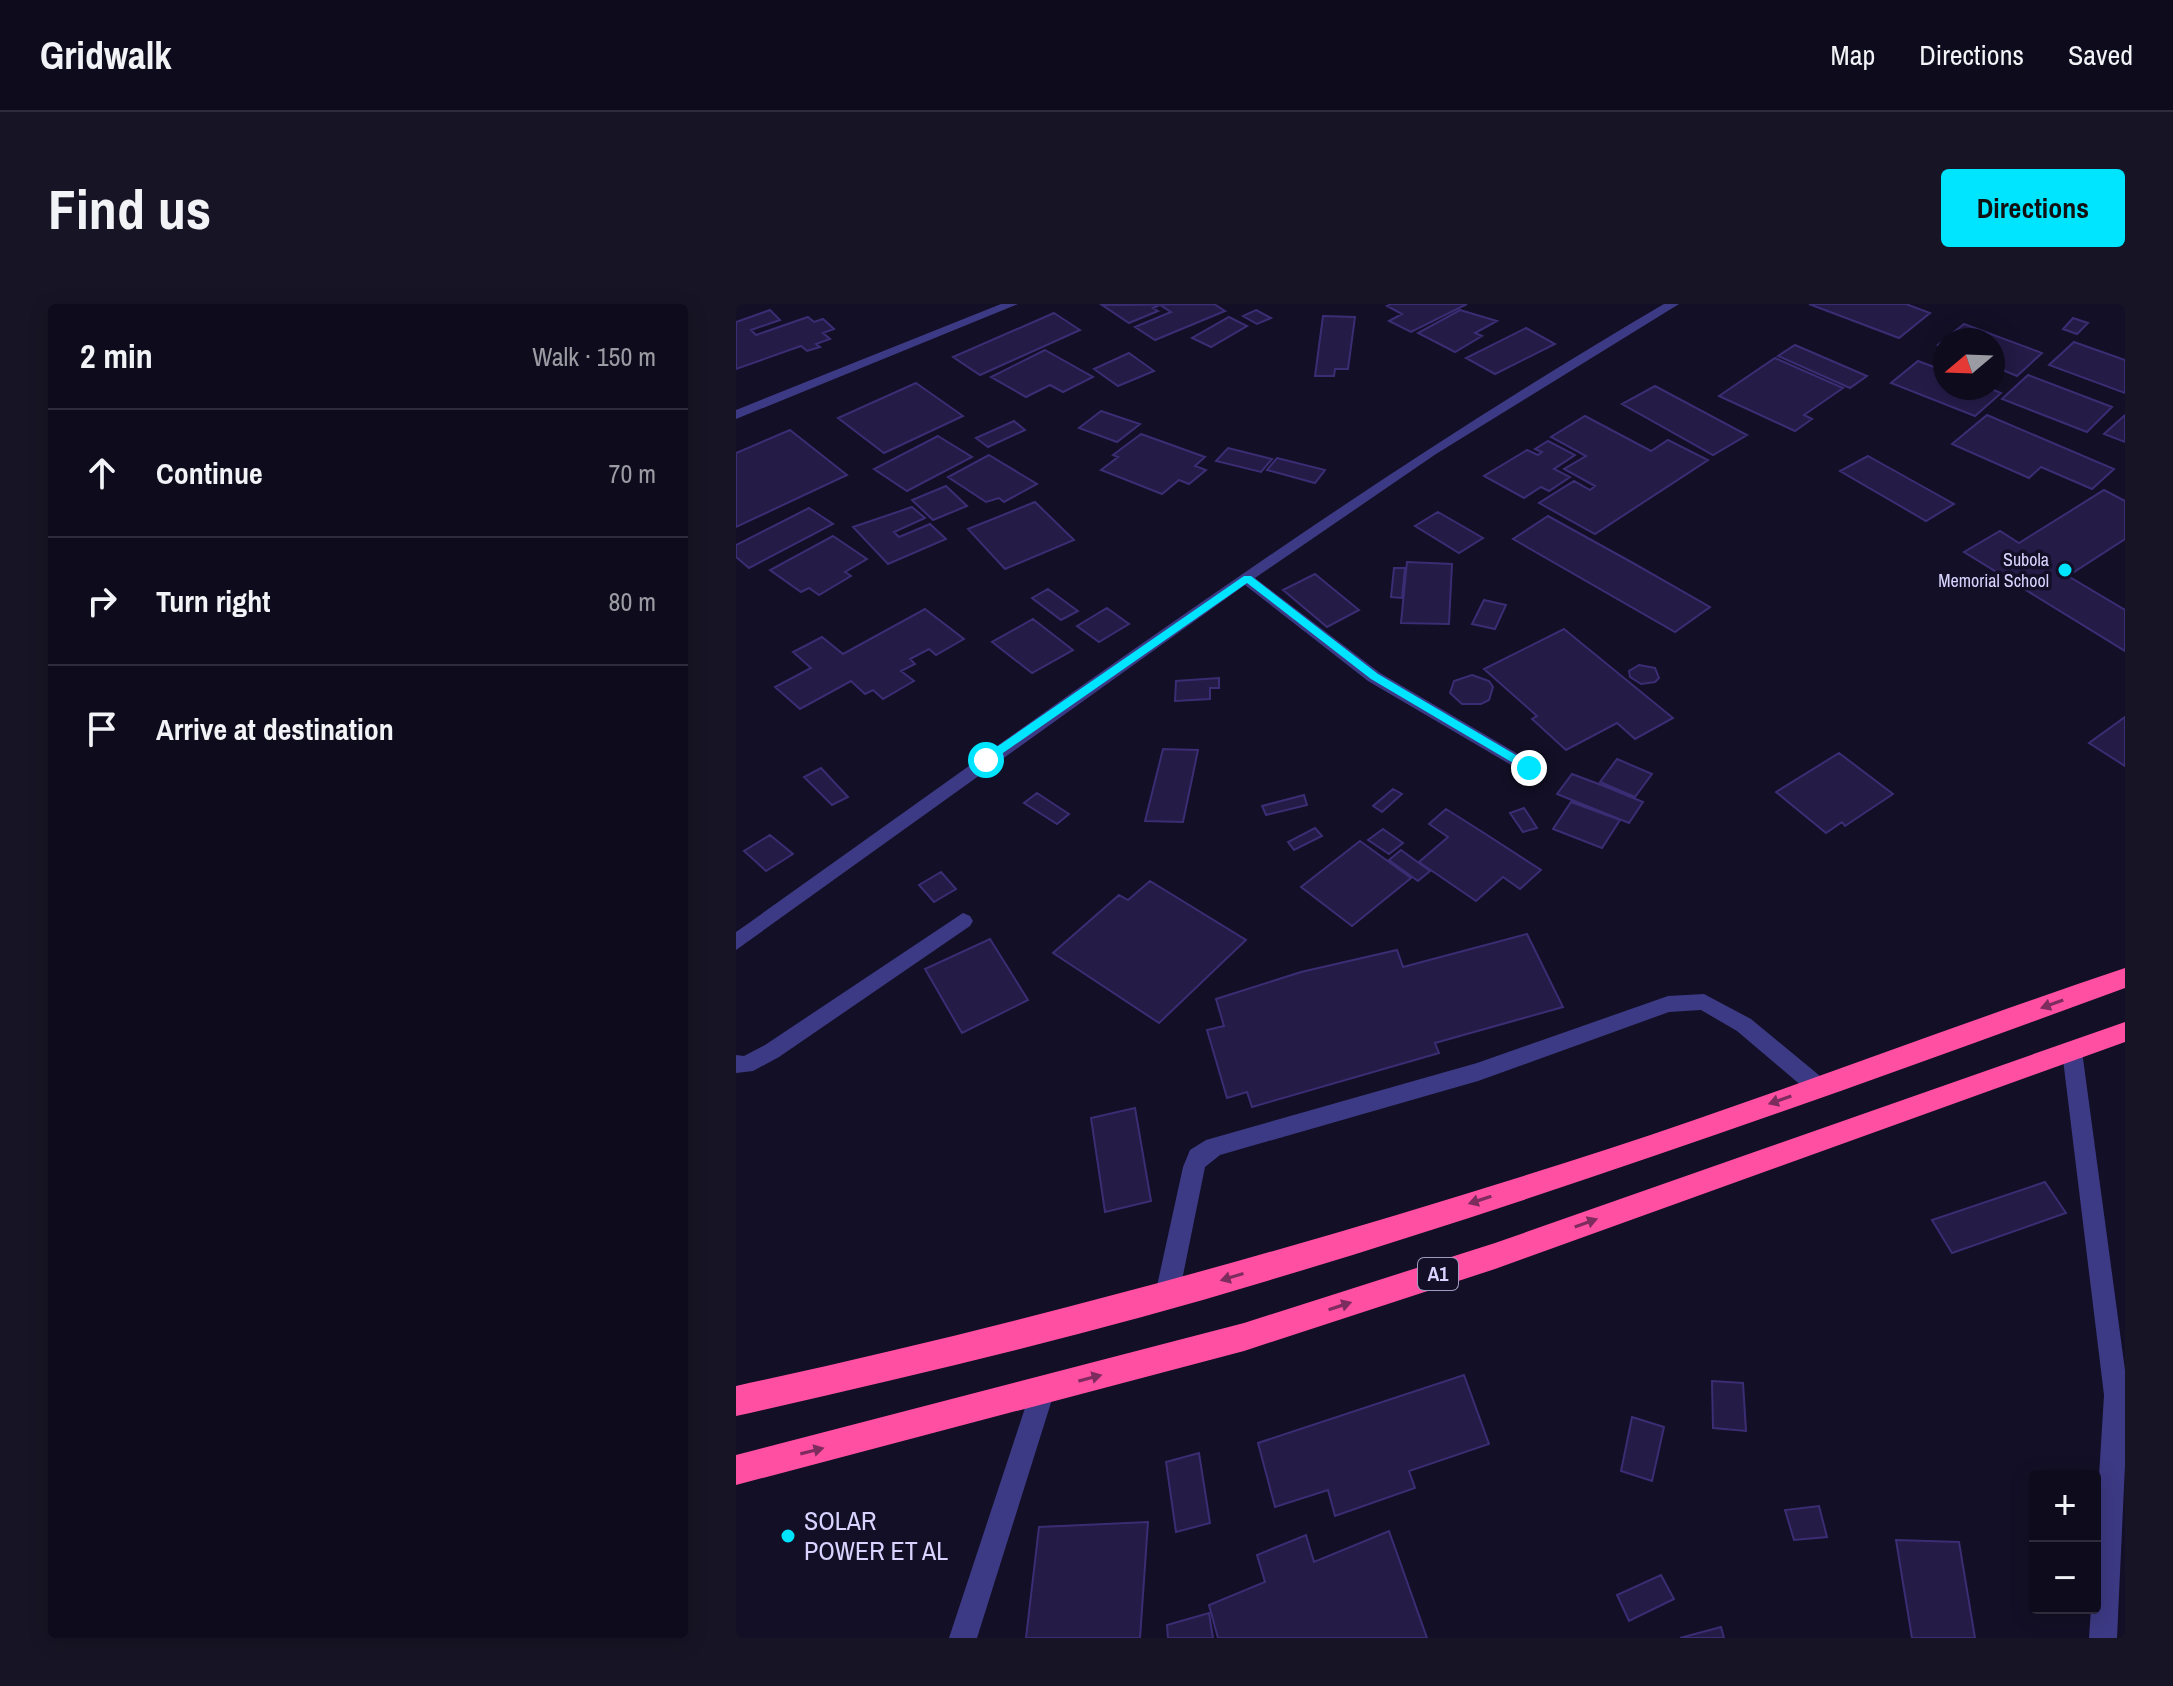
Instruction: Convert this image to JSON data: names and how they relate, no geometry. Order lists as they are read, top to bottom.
{
  "streets": {
    "highway": ["A1"]
  },
  "places": ["Subola Memorial School", "SOLAR POWER ET AL"],
  "north": "left",
  "page": {
    "header": "Gridwalk",
    "nav": ["Map", "Directions", "Saved"],
    "buttons": "Directions",
    "title": "Find us",
    "heading": ["2 min", "Walk · 150 m"],
    "list": [
      ["Continue", "70 m"],
      ["Turn right", "80 m"],
      "Arrive at destination"
    ],
    "map_buttons": ["+", "−"]
  }
}
